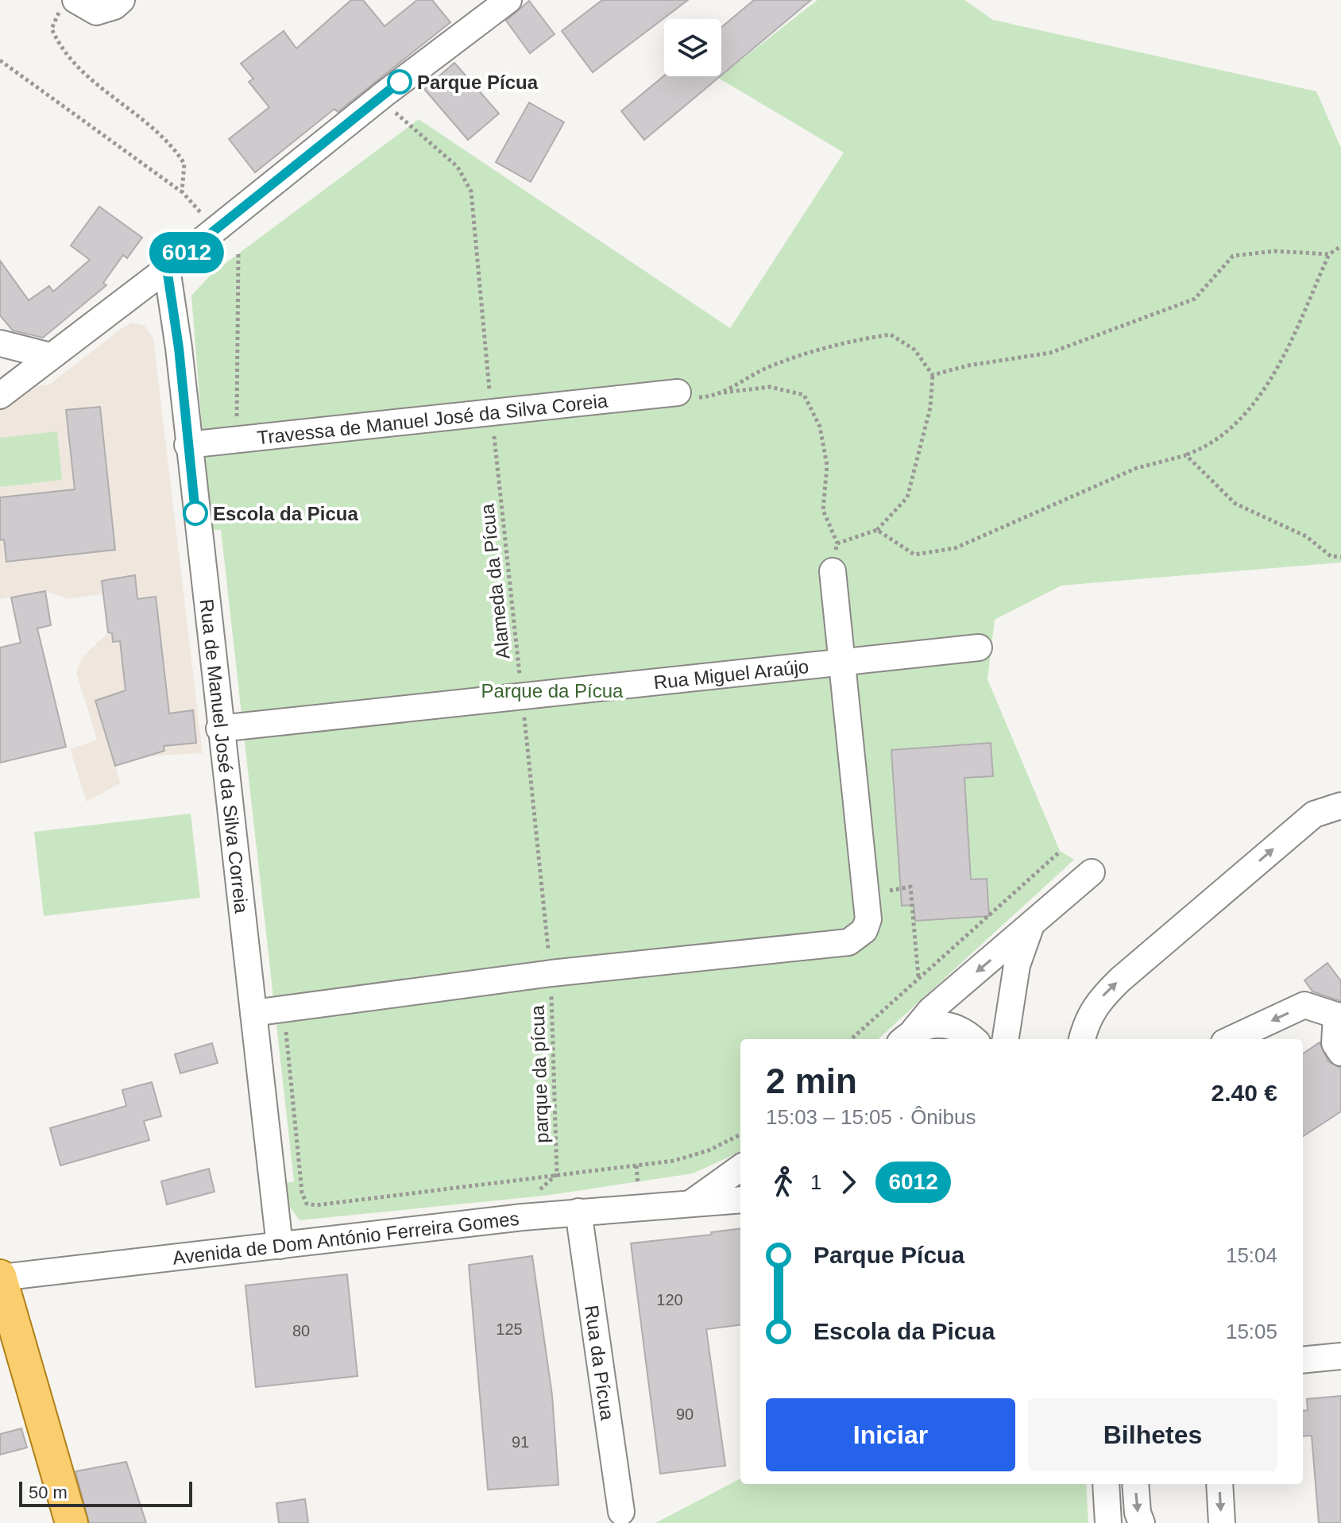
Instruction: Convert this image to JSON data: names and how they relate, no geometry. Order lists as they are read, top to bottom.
{
  "streets": {
    "street": [
      "Travessa de Manuel José da Silva Coreia",
      "Rua Miguel Araújo",
      "Rua de Manuel José da Silva Correia",
      "Avenida de Dom António Ferreira Gomes",
      "Rua da Pícua"
    ],
    "path": ["Alameda da Pícua", "parque da pícua"]
  },
  "crossings": [
    ["Travessa de Manuel José da Silva Coreia", "Alameda da Pícua"],
    ["Travessa de Manuel José da Silva Coreia", "Rua de Manuel José da Silva Correia"],
    ["Alameda da Pícua", "Rua Miguel Araújo"],
    ["Alameda da Pícua", "parque da pícua"],
    ["Rua Miguel Araújo", "Rua de Manuel José da Silva Correia"],
    ["Rua de Manuel José da Silva Correia", "Avenida de Dom António Ferreira Gomes"],
    ["Avenida de Dom António Ferreira Gomes", "Rua da Pícua"]
  ],
  "parks": ["Parque da Pícua"],
  "places": ["Parque Pícua", "Escola da Picua"],
  "lines": ["bus line 6012"],
  "house_numbers": [
    "120",
    "125",
    "80",
    "90",
    "91"
  ],
  "scale_bar": "50 m",
  "page": {
    "on_map": "6012",
    "heading": ["2 min", "15:03 – 15:05 · Ônibus", "2.40 €"],
    "legs": ["1", "6012"],
    "list": [
      {
        "name": "Parque Pícua",
        "value": "15:04"
      },
      {
        "name": "Escola da Picua",
        "value": "15:05"
      }
    ],
    "buttons": ["Iniciar", "Bilhetes"],
    "scale": "50 m"
  }
}
